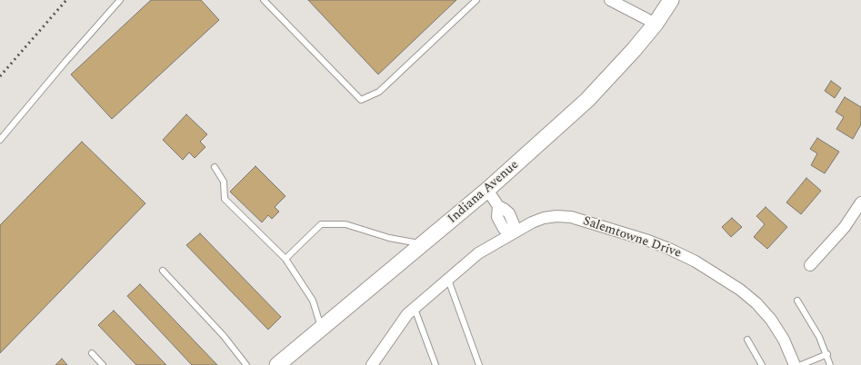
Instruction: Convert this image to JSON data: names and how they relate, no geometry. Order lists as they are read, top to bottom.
{
  "streets": {
    "main road": ["Indiana Avenue"],
    "street": ["Salemtowne Drive"]
  }
}
